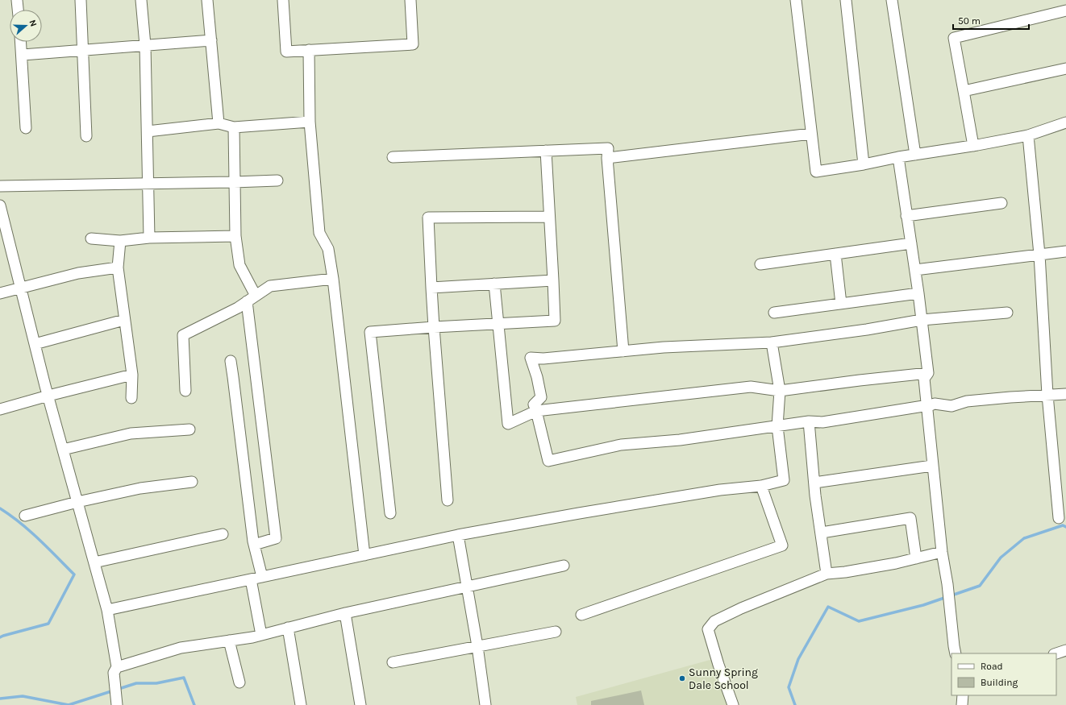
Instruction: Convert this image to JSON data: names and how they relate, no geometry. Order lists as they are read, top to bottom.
{
  "places": ["Sunny Spring Dale School"],
  "legend": ["Road", "Building"],
  "scale_bar": "50 m",
  "north": "right"
}
